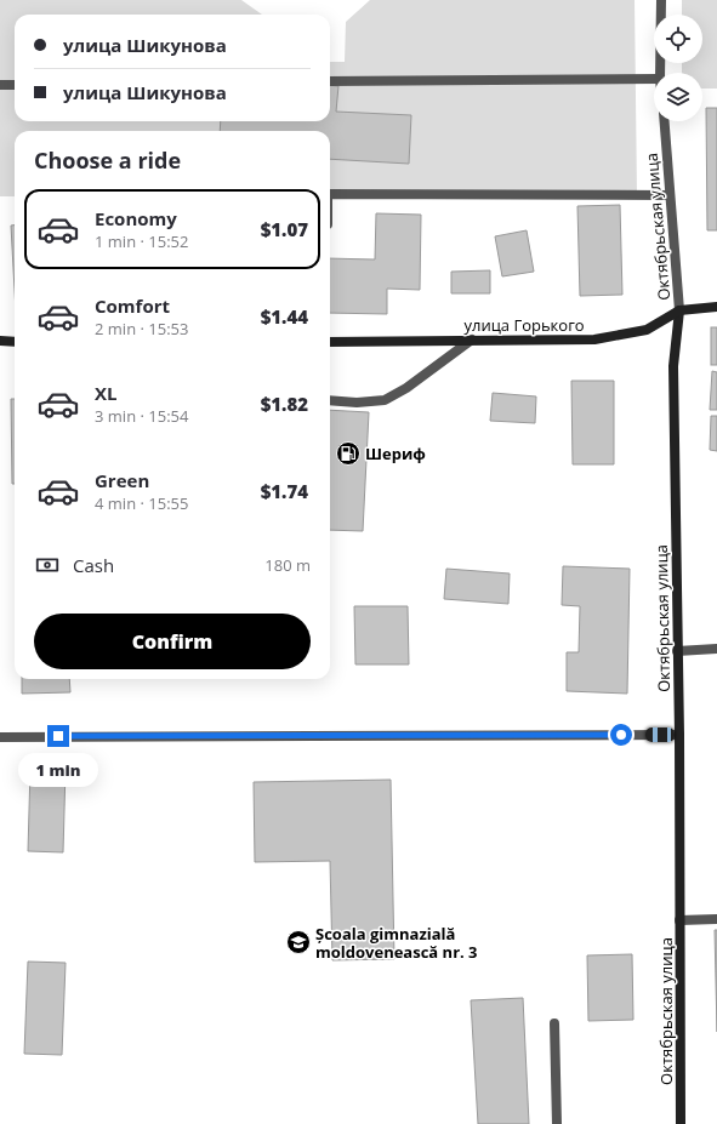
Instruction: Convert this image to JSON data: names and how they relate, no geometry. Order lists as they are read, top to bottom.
{
  "streets": {
    "street": ["Октябрьская улица", "улица Горького"]
  },
  "crossings": [
    ["Октябрьская улица", "улица Горького"]
  ],
  "places": {
    "fuel station": ["Шериф"],
    "school or university": ["Școala gimnazială moldovenească nr. 3"]
  },
  "page": {
    "banner": ["улица Шикунова", "улица Шикунова"],
    "heading": "Choose a ride",
    "list": [
      {
        "name": "Economy",
        "note": "1 min · 15:52",
        "value": "$1.07"
      },
      {
        "name": "Comfort",
        "note": "2 min · 15:53",
        "value": "$1.44"
      },
      {
        "name": "XL",
        "note": "3 min · 15:54",
        "value": "$1.82"
      },
      {
        "name": "Green",
        "note": "4 min · 15:55",
        "value": "$1.74"
      }
    ],
    "pay": ["Cash", "180 m"],
    "buttons": "Confirm",
    "bubble": "1 min"
  }
}
